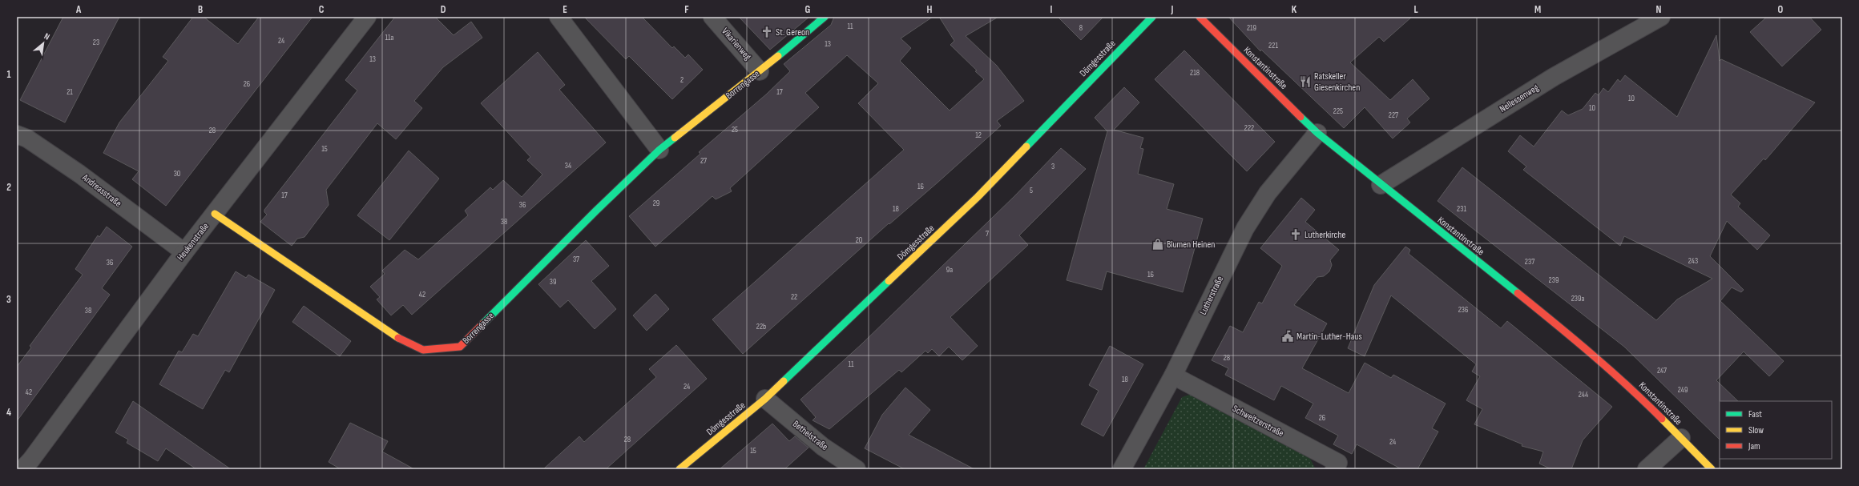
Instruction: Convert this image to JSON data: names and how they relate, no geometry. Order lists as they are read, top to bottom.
{
  "streets": {
    "street": [
      "Vikarienweg",
      "Dömgesstraße",
      "Konstantinstraße",
      "Borrengasse",
      "Nellessenweg",
      "Andreasstraße",
      "Heukenstraße",
      "Lutherstraße",
      "Schweitzerstraße",
      "Bethelstraße"
    ]
  },
  "crossings": [
    ["Vikarienweg", "Borrengasse"],
    ["Dömgesstraße", "Bethelstraße"],
    ["Konstantinstraße", "Nellessenweg"],
    ["Konstantinstraße", "Lutherstraße"],
    ["Borrengasse", "Heukenstraße"],
    ["Andreasstraße", "Heukenstraße"],
    ["Lutherstraße", "Schweitzerstraße"]
  ],
  "places": {
    "church": ["St. Gereon", "Lutherkirche"],
    "restaurant": ["Ratskeller Giesenkirchen"],
    "shop": ["Blumen Heinen"],
    "public building": ["Martin-Luther-Haus"]
  },
  "house_numbers": [
    "11",
    "8",
    "219",
    "11a",
    "24",
    "23",
    "13",
    "221",
    "13",
    "218",
    "2",
    "26",
    "21",
    "17",
    "10",
    "10",
    "225",
    "227",
    "222",
    "25",
    "28",
    "12",
    "15",
    "27",
    "34",
    "3",
    "30",
    "16",
    "5",
    "17",
    "29",
    "36",
    "18",
    "231",
    "38",
    "7",
    "20",
    "37",
    "243",
    "237",
    "36",
    "9a",
    "16",
    "239",
    "39",
    "42",
    "22",
    "239a",
    "236",
    "38",
    "22b",
    "28",
    "11",
    "247",
    "18",
    "24",
    "249",
    "42",
    "244",
    "26",
    "28",
    "24",
    "15"
  ],
  "legend": ["Fast", "Slow", "Jam"],
  "north": "top right",
  "grid": {
    "columns": [
      "A",
      "B",
      "C",
      "D",
      "E",
      "F",
      "G",
      "H",
      "I",
      "J",
      "K",
      "L",
      "M",
      "N",
      "O"
    ],
    "rows": [
      "1",
      "2",
      "3",
      "4"
    ]
  }
}
